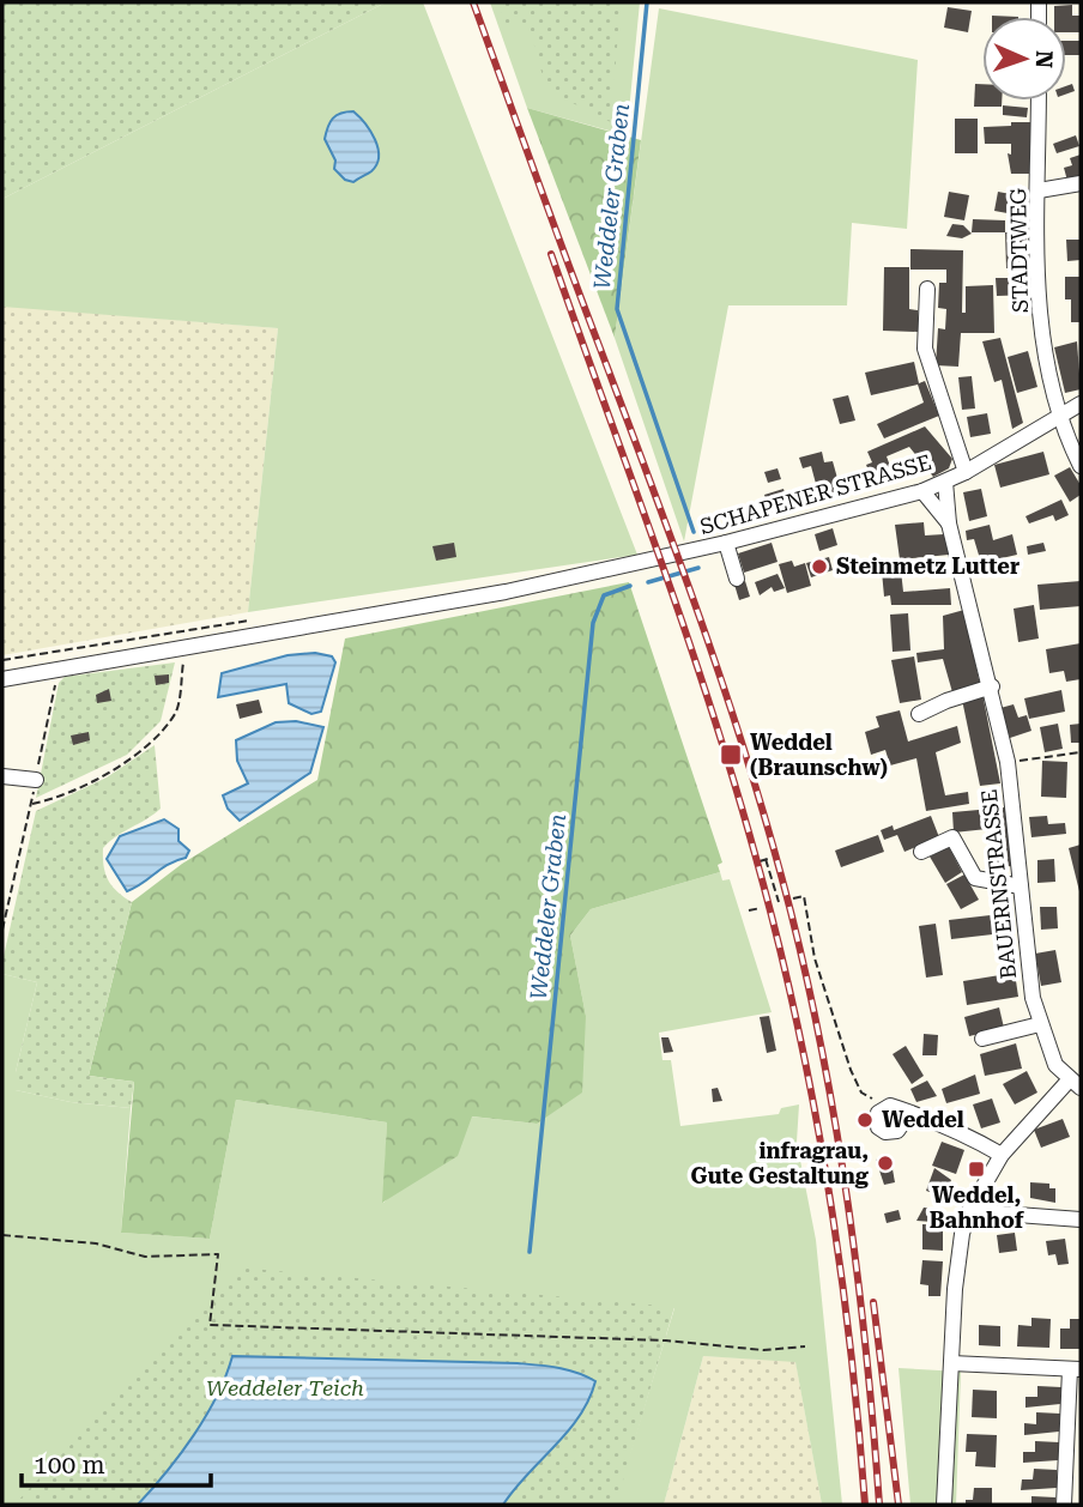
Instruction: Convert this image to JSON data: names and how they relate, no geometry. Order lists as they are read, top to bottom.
{
  "streets": {
    "street": ["STADTWEG", "SCHAPENER STRASSE", "BAUERNSTRASSE"]
  },
  "crossings": [
    ["STADTWEG", "SCHAPENER STRASSE"],
    ["SCHAPENER STRASSE", "BAUERNSTRASSE"]
  ],
  "water": ["Weddeler Graben"],
  "parks": ["Weddeler Teich"],
  "places": {
    "other": ["Steinmetz Lutter", "Weddel", "infragrau, Gute Gestaltung"],
    "transit": ["Weddel (Braunschw)", "Weddel, Bahnhof"]
  },
  "scale_bar": "100 m",
  "north": "right"
}
